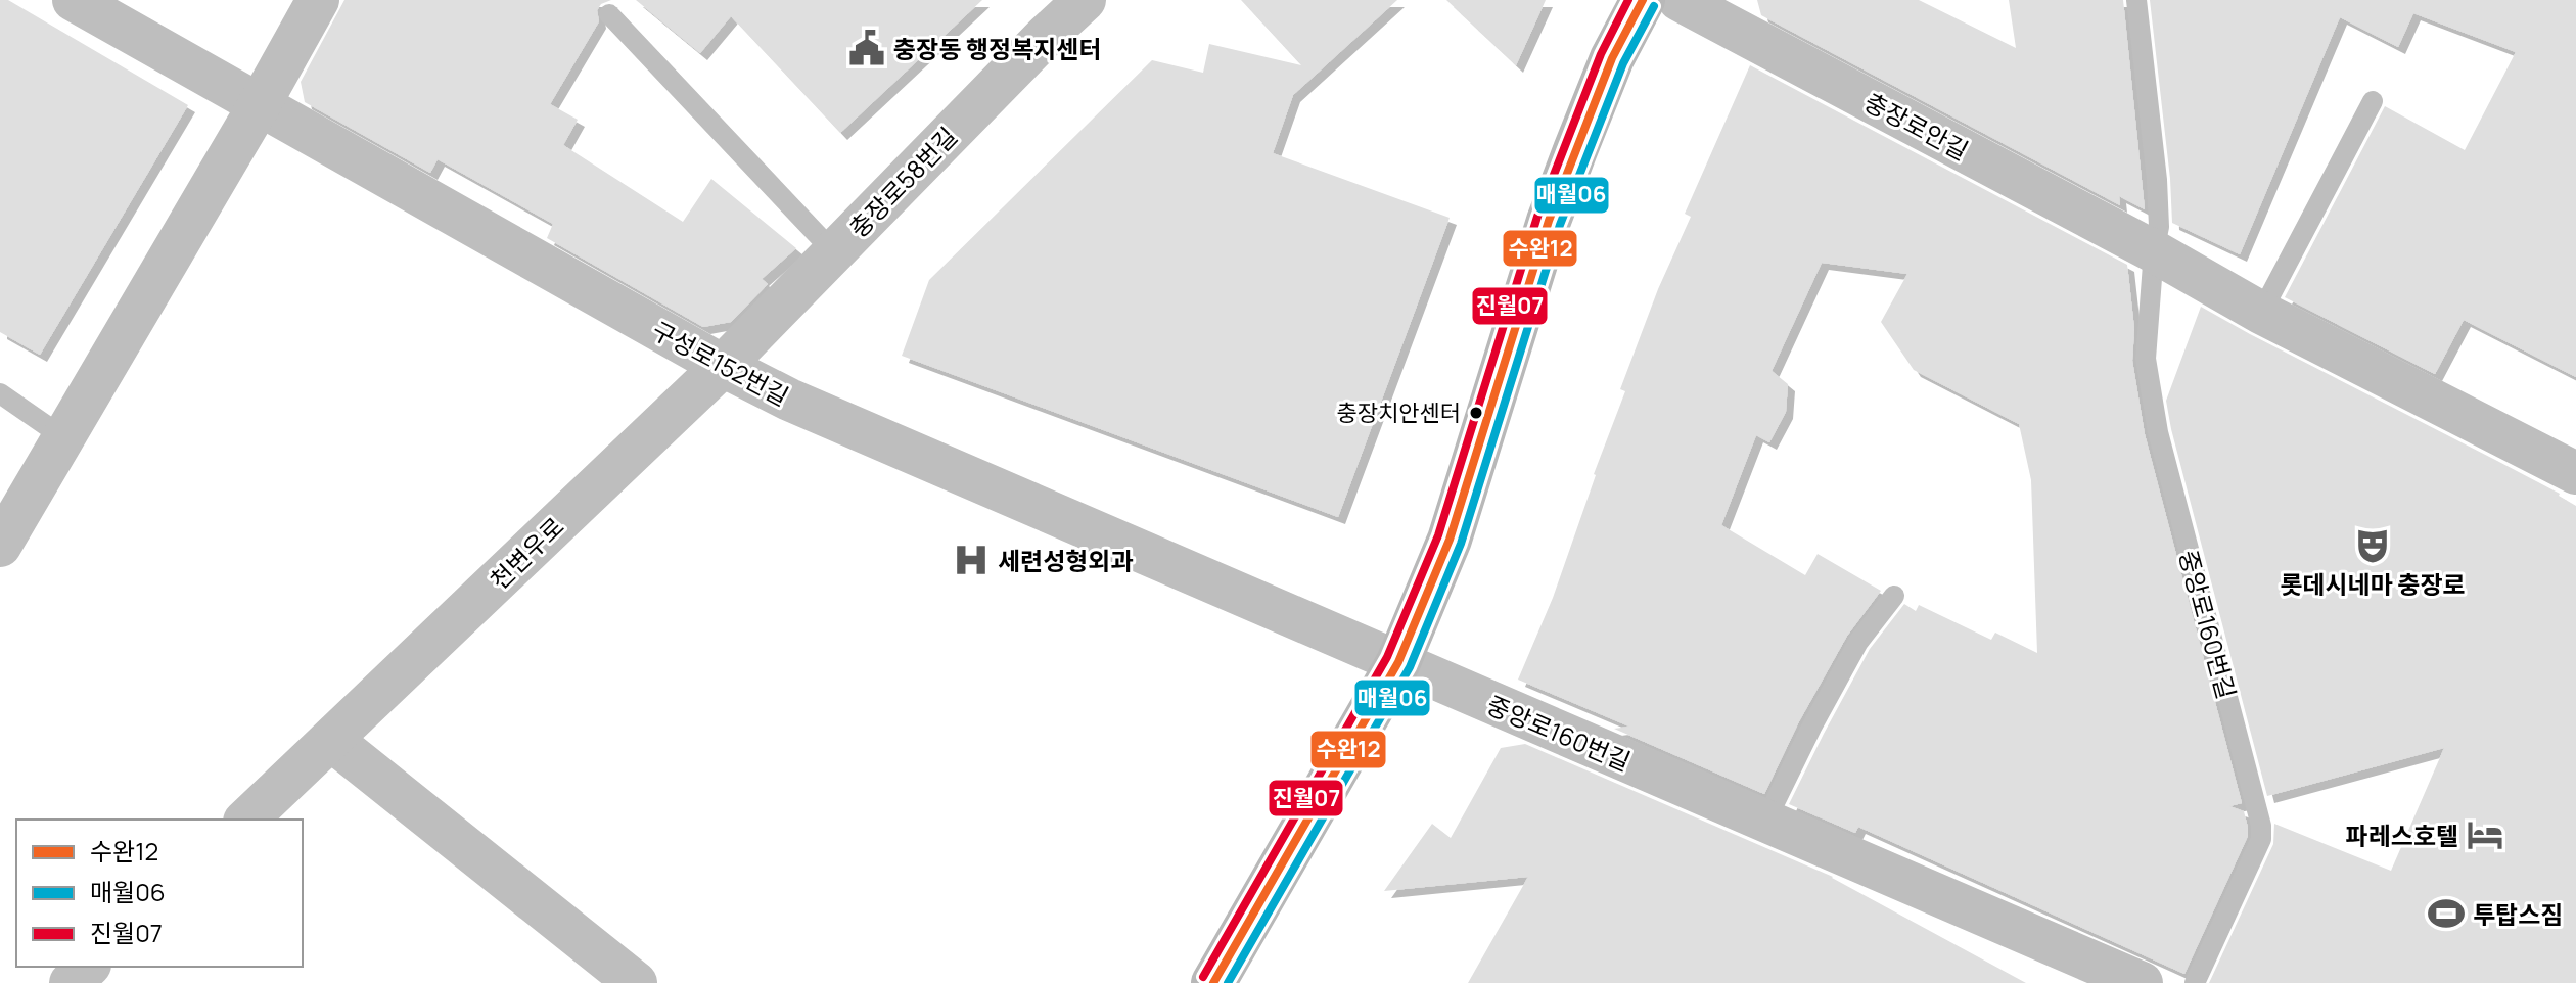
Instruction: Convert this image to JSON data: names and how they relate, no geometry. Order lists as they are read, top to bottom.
{
  "streets": {
    "street": [
      "충장로안길",
      "충장로58번길",
      "구성로152번길",
      "천변우로",
      "중앙로160번길"
    ]
  },
  "crossings": [
    ["충장로안길", "중앙로160번길"],
    ["충장로58번길", "구성로152번길"],
    ["충장로58번길", "천변우로"],
    ["구성로152번길", "천변우로"],
    ["구성로152번길", "중앙로160번길"]
  ],
  "places": {
    "public building": ["충장동 행정복지센터"],
    "other": ["충장치안센터"],
    "theatre": ["롯데시네마 충장로"],
    "hospital": ["세련성형외과"],
    "hotel": ["파레스호텔"],
    "sports": ["투탑스짐"]
  },
  "lines": ["transit line 수완12", "transit line 진월07", "transit line 매월06"],
  "legend": ["수완12", "매월06", "진월07"]
}
